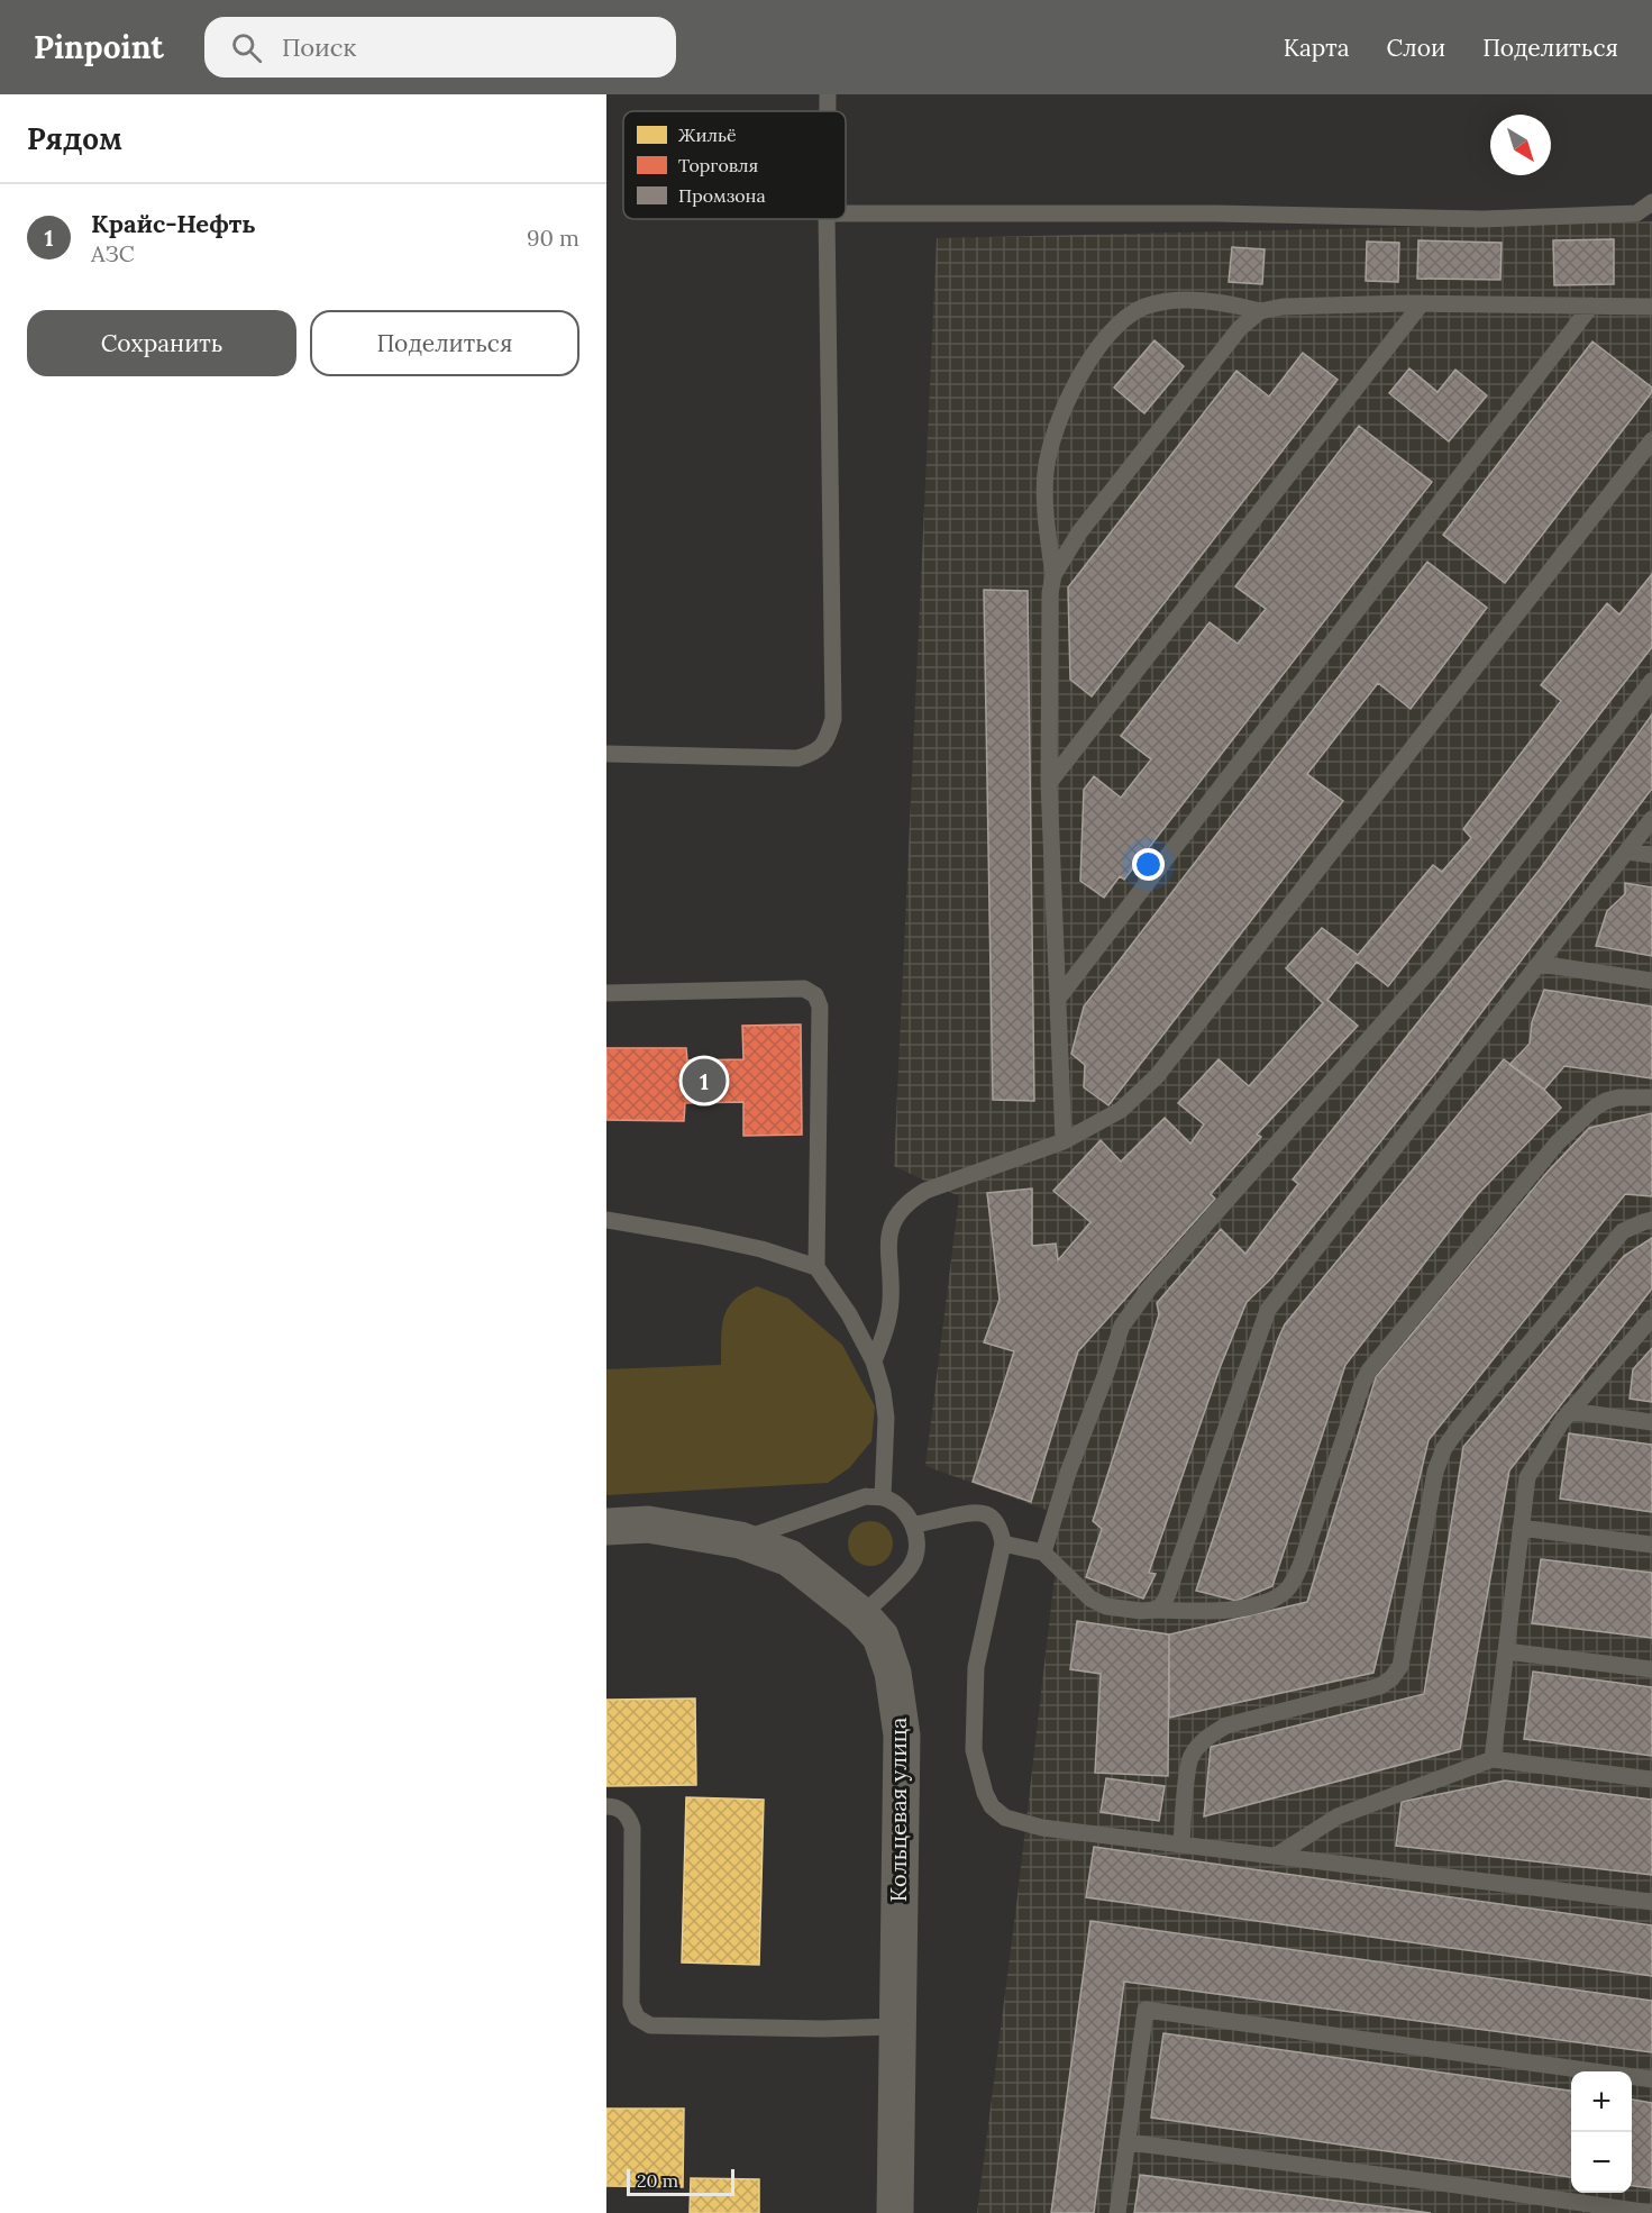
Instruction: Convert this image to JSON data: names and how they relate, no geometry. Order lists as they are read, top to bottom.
{
  "streets": {
    "street": ["Кольцевая улица"]
  },
  "legend": ["Жильё", "Торговля", "Промзона"],
  "scale_bar": "20 m",
  "north": "bottom right",
  "page": {
    "header": "Pinpoint",
    "search": "Поиск",
    "nav": ["Карта", "Слои", "Поделиться"],
    "heading": "Рядом",
    "list": [
      {
        "mark": "1",
        "name": "Крайс-Нефть",
        "note": "АЗС",
        "value": "90 m"
      }
    ],
    "buttons": ["Сохранить", "Поделиться"],
    "pins": "1",
    "map_buttons": ["+", "−"],
    "scale": "20 m"
  }
}
